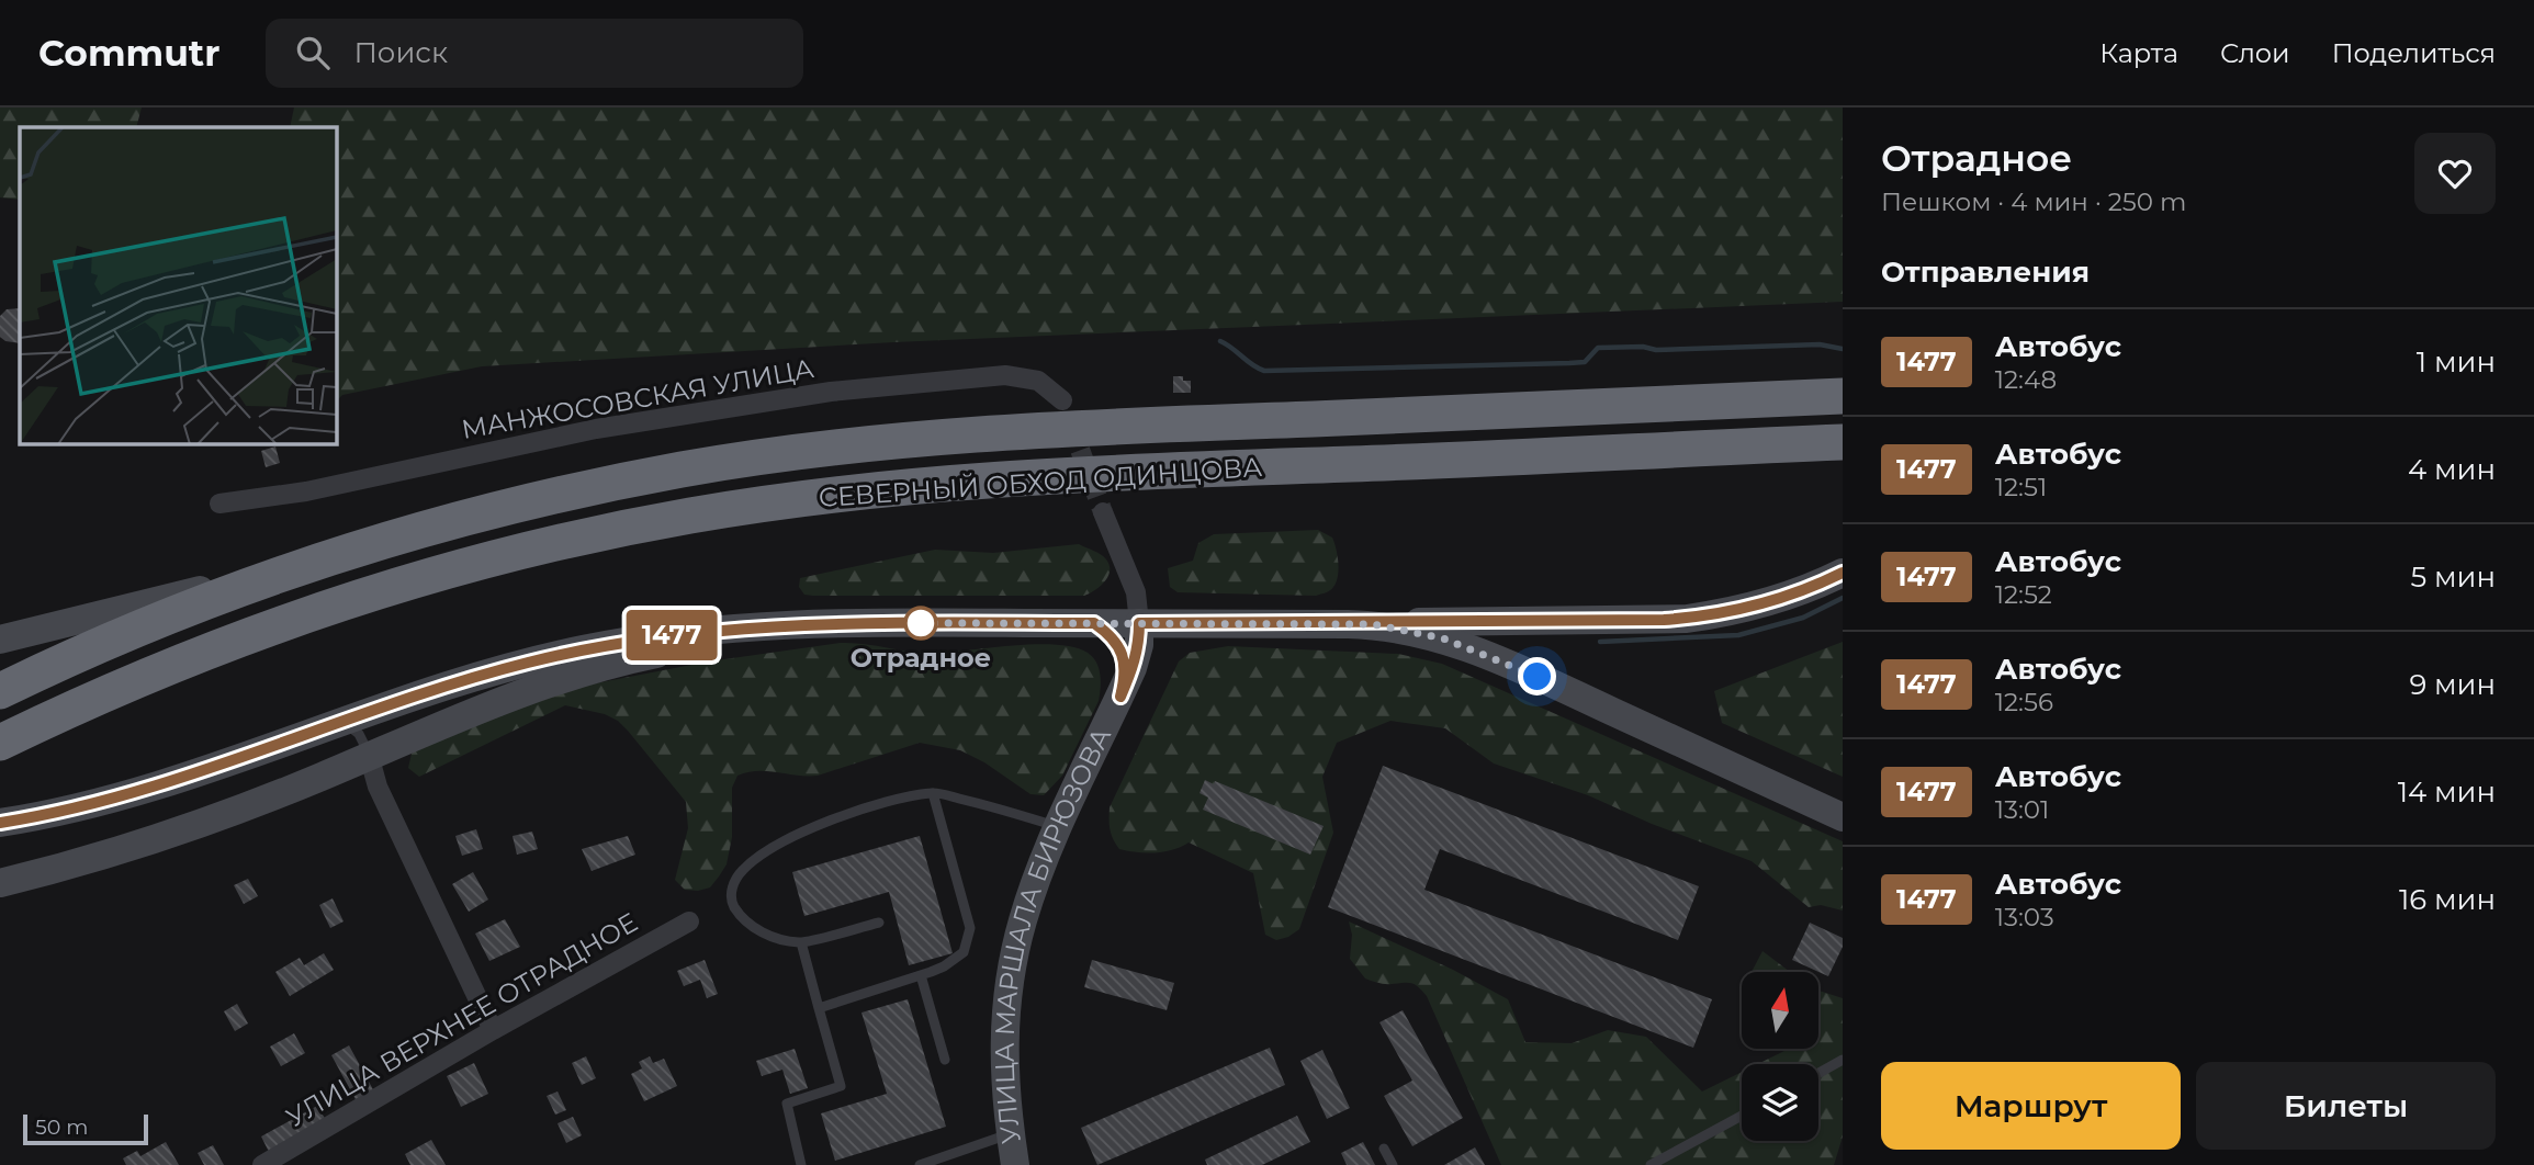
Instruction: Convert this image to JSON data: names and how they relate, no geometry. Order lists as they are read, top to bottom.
{
  "streets": {
    "highway": ["СЕВЕРНЫЙ ОБХОД ОДИНЦОВА"],
    "main road": ["УЛИЦА МАРШАЛА БИРЮЗОВА"],
    "street": ["МАНЖОСОВСКАЯ УЛИЦА", "УЛИЦА ВЕРХНЕЕ ОТРАДНОЕ"]
  },
  "places": ["Отрадное"],
  "lines": ["bus line 1477"],
  "scale_bar": "50 m",
  "north": "top",
  "page": {
    "header": "Commutr",
    "search": "Поиск",
    "nav": ["Карта", "Слои", "Поделиться"],
    "on_map": "1477",
    "heading": [
      ["Отрадное", "Пешком · 4 мин · 250 m"],
      "Отправления"
    ],
    "list": [
      {
        "mark": "1477",
        "name": "Автобус",
        "note": "12:48",
        "value": "1 мин"
      },
      {
        "mark": "1477",
        "name": "Автобус",
        "note": "12:51",
        "value": "4 мин"
      },
      {
        "mark": "1477",
        "name": "Автобус",
        "note": "12:52",
        "value": "5 мин"
      },
      {
        "mark": "1477",
        "name": "Автобус",
        "note": "12:56",
        "value": "9 мин"
      },
      {
        "mark": "1477",
        "name": "Автобус",
        "note": "13:01",
        "value": "14 мин"
      },
      {
        "mark": "1477",
        "name": "Автобус",
        "note": "13:03",
        "value": "16 мин"
      }
    ],
    "buttons": ["Маршрут", "Билеты"],
    "scale": "50 m"
  }
}
